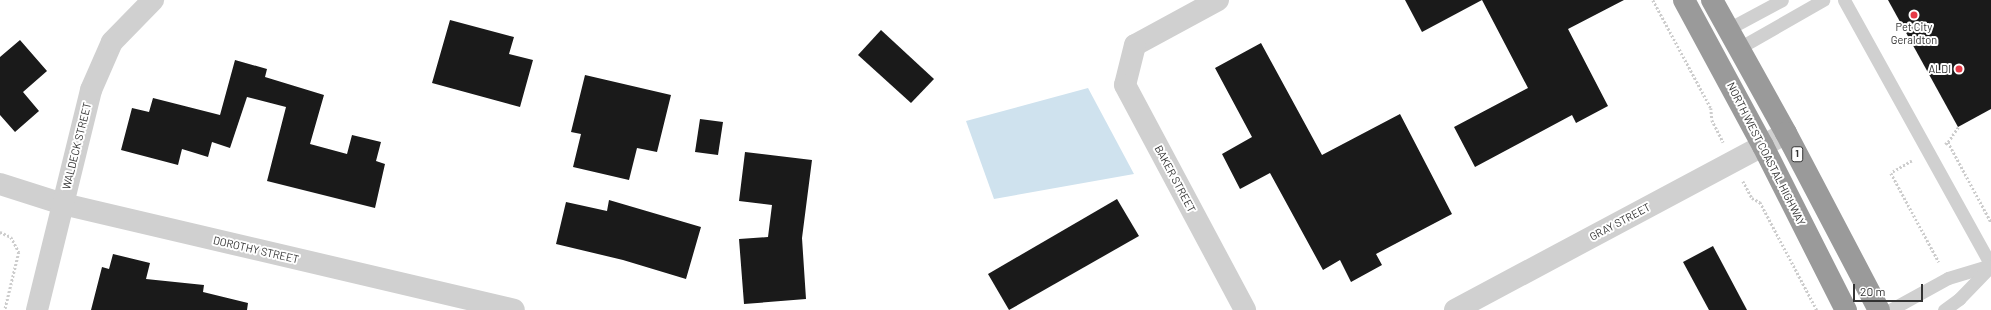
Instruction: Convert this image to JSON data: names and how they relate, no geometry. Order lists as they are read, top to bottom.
{
  "streets": {
    "highway": ["NORTH WEST COASTAL HIGHWAY", "1"],
    "street": [
      "WALDECK STREET",
      "BAKER STREET",
      "GRAY STREET",
      "DOROTHY STREET"
    ]
  },
  "crossings": [
    ["WALDECK STREET", "DOROTHY STREET"],
    ["NORTH WEST COASTAL HIGHWAY", "GRAY STREET"],
    ["1", "GRAY STREET"]
  ],
  "places": ["Pet City Geraldton", "ALDI"],
  "scale_bar": "20 m"
}
